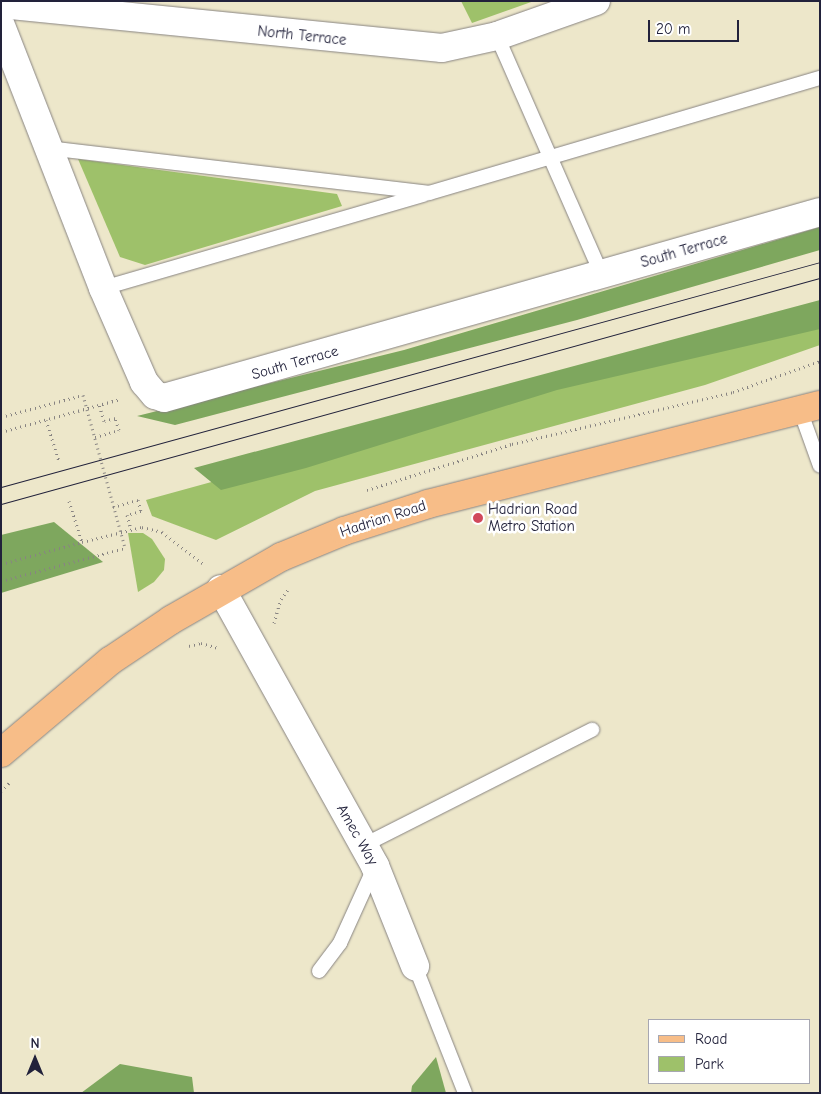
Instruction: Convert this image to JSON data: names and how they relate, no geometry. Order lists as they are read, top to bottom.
{
  "streets": {
    "main road": ["Hadrian Road"],
    "street": ["North Terrace", "South Terrace", "Amec Way"]
  },
  "crossings": [
    ["Hadrian Road", "Amec Way"]
  ],
  "places": ["Hadrian Road Metro Station"],
  "legend": ["Road", "Park"],
  "scale_bar": "20 m",
  "north": "top"
}
